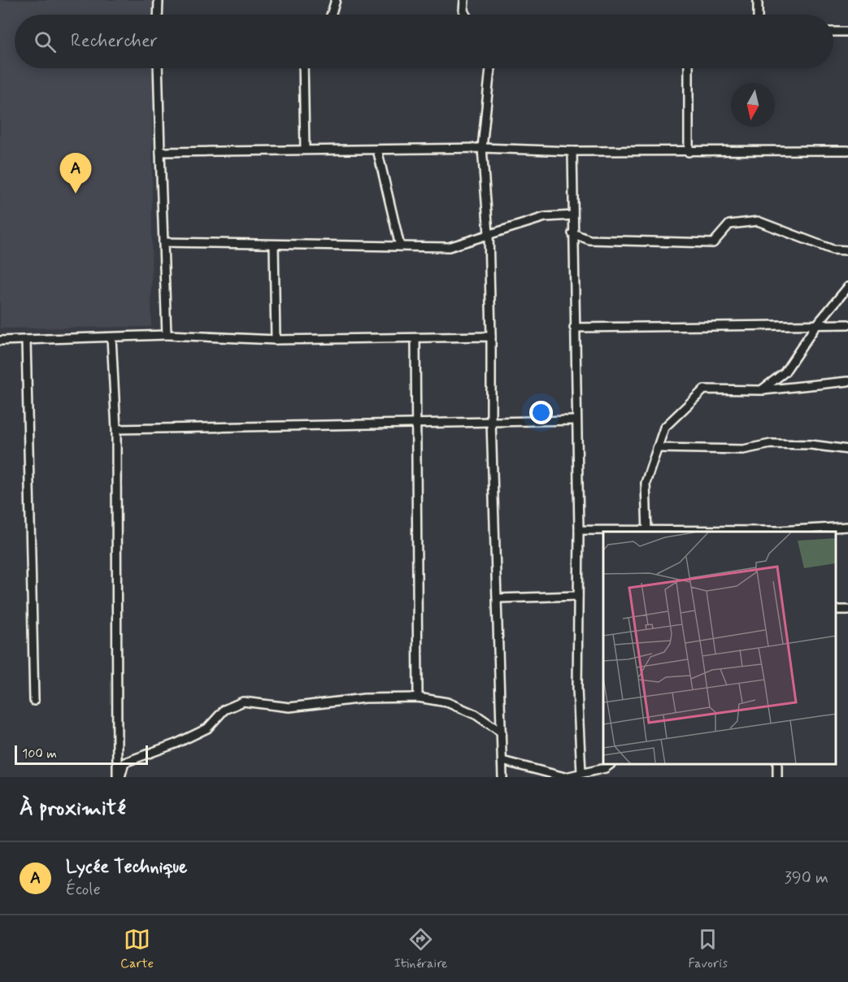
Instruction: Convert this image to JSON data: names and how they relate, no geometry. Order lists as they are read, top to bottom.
{
  "scale_bar": "100 m",
  "north": "bottom",
  "page": {
    "search": "Rechercher",
    "pins": "A",
    "scale": "100 m",
    "heading": "À proximité",
    "list": [
      {
        "mark": "A",
        "name": "Lycée Technique",
        "note": "École",
        "value": "390 m"
      }
    ],
    "nav": ["Carte", "Itinéraire", "Favoris"]
  }
}
